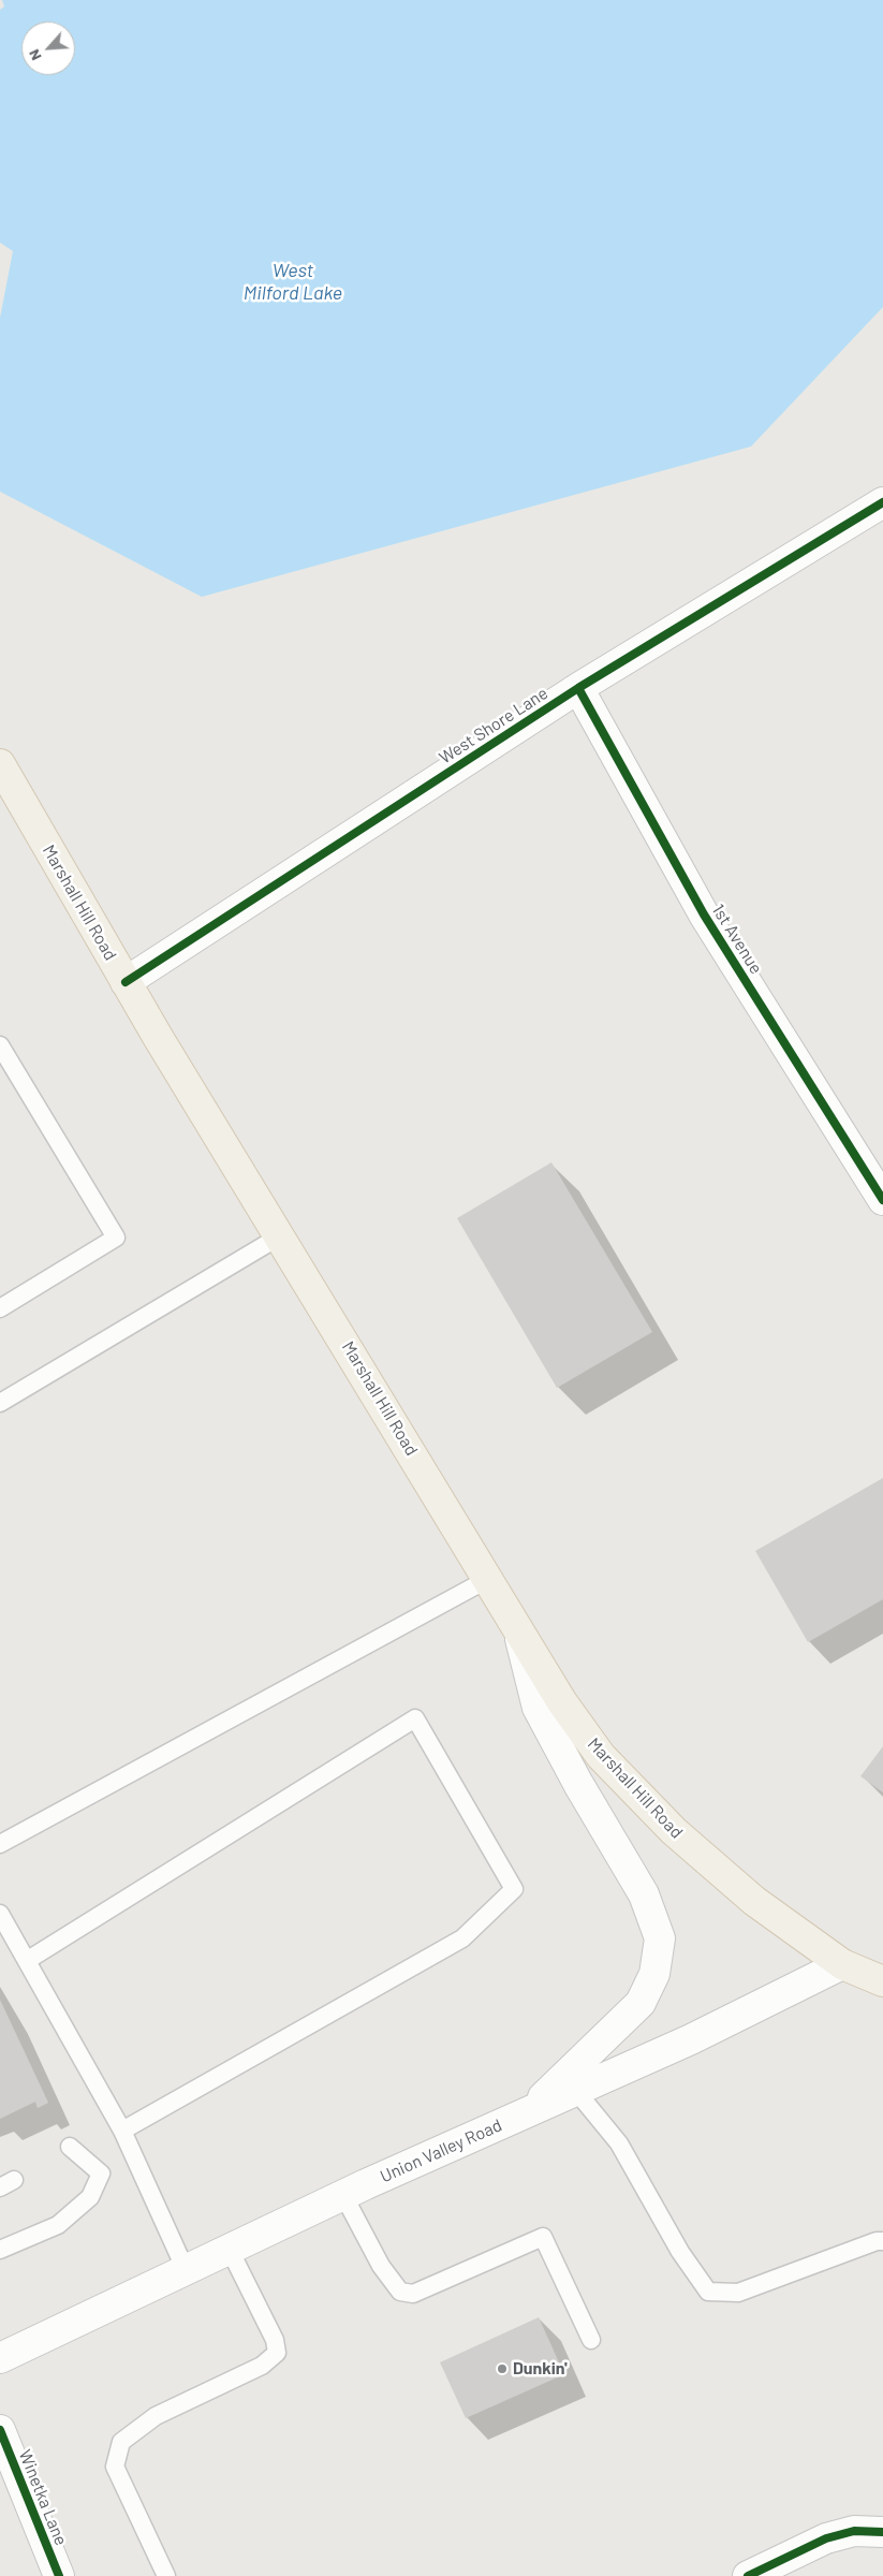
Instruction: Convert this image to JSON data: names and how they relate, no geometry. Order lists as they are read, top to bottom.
{
  "streets": {
    "main road": ["Marshall Hill Road"],
    "street": [
      "West Shore Lane",
      "1st Avenue",
      "Union Valley Road",
      "Winetka Lane"
    ]
  },
  "crossings": [
    ["West Shore Lane", "Marshall Hill Road"],
    ["West Shore Lane", "1st Avenue"]
  ],
  "water": ["West Milford Lake"],
  "places": ["Dunkin'"],
  "north": "bottom left"
}
